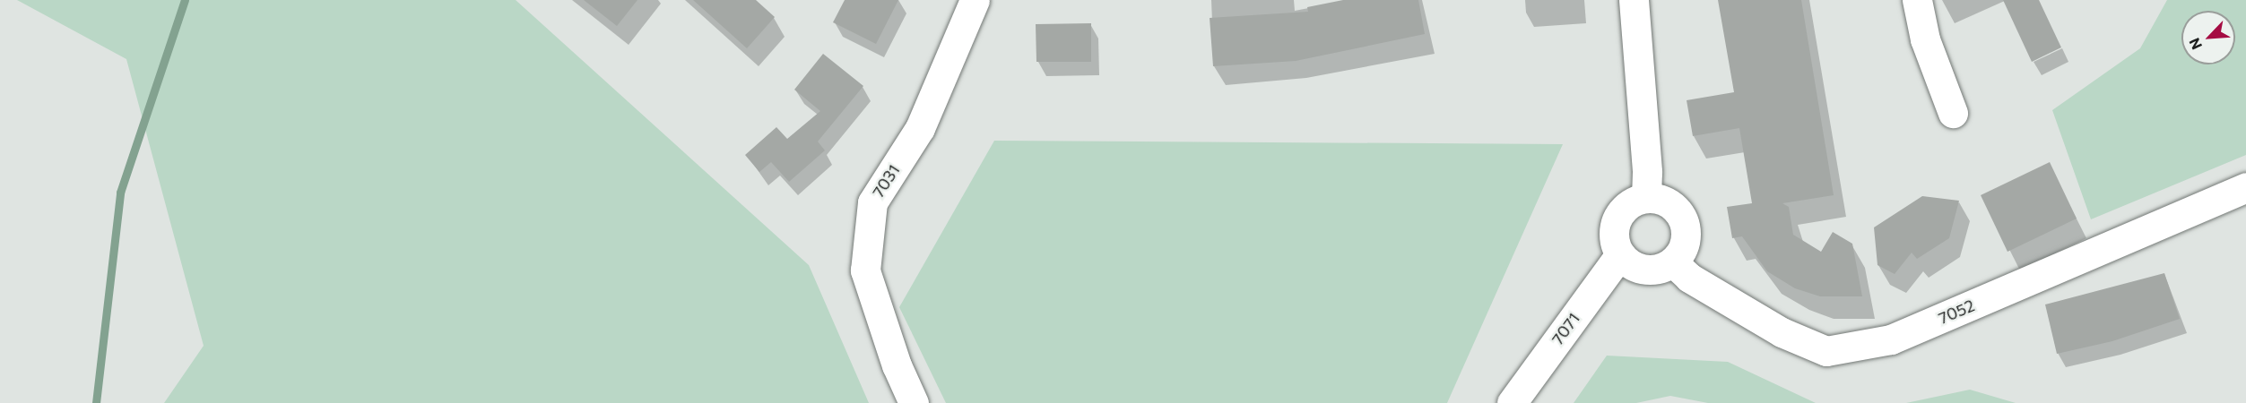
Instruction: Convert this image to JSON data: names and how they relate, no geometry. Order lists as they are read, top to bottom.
{
  "streets": {
    "street": ["7031", "7052", "7071"]
  },
  "crossings": [
    ["7052", "7071"]
  ],
  "north": "bottom left"
}
